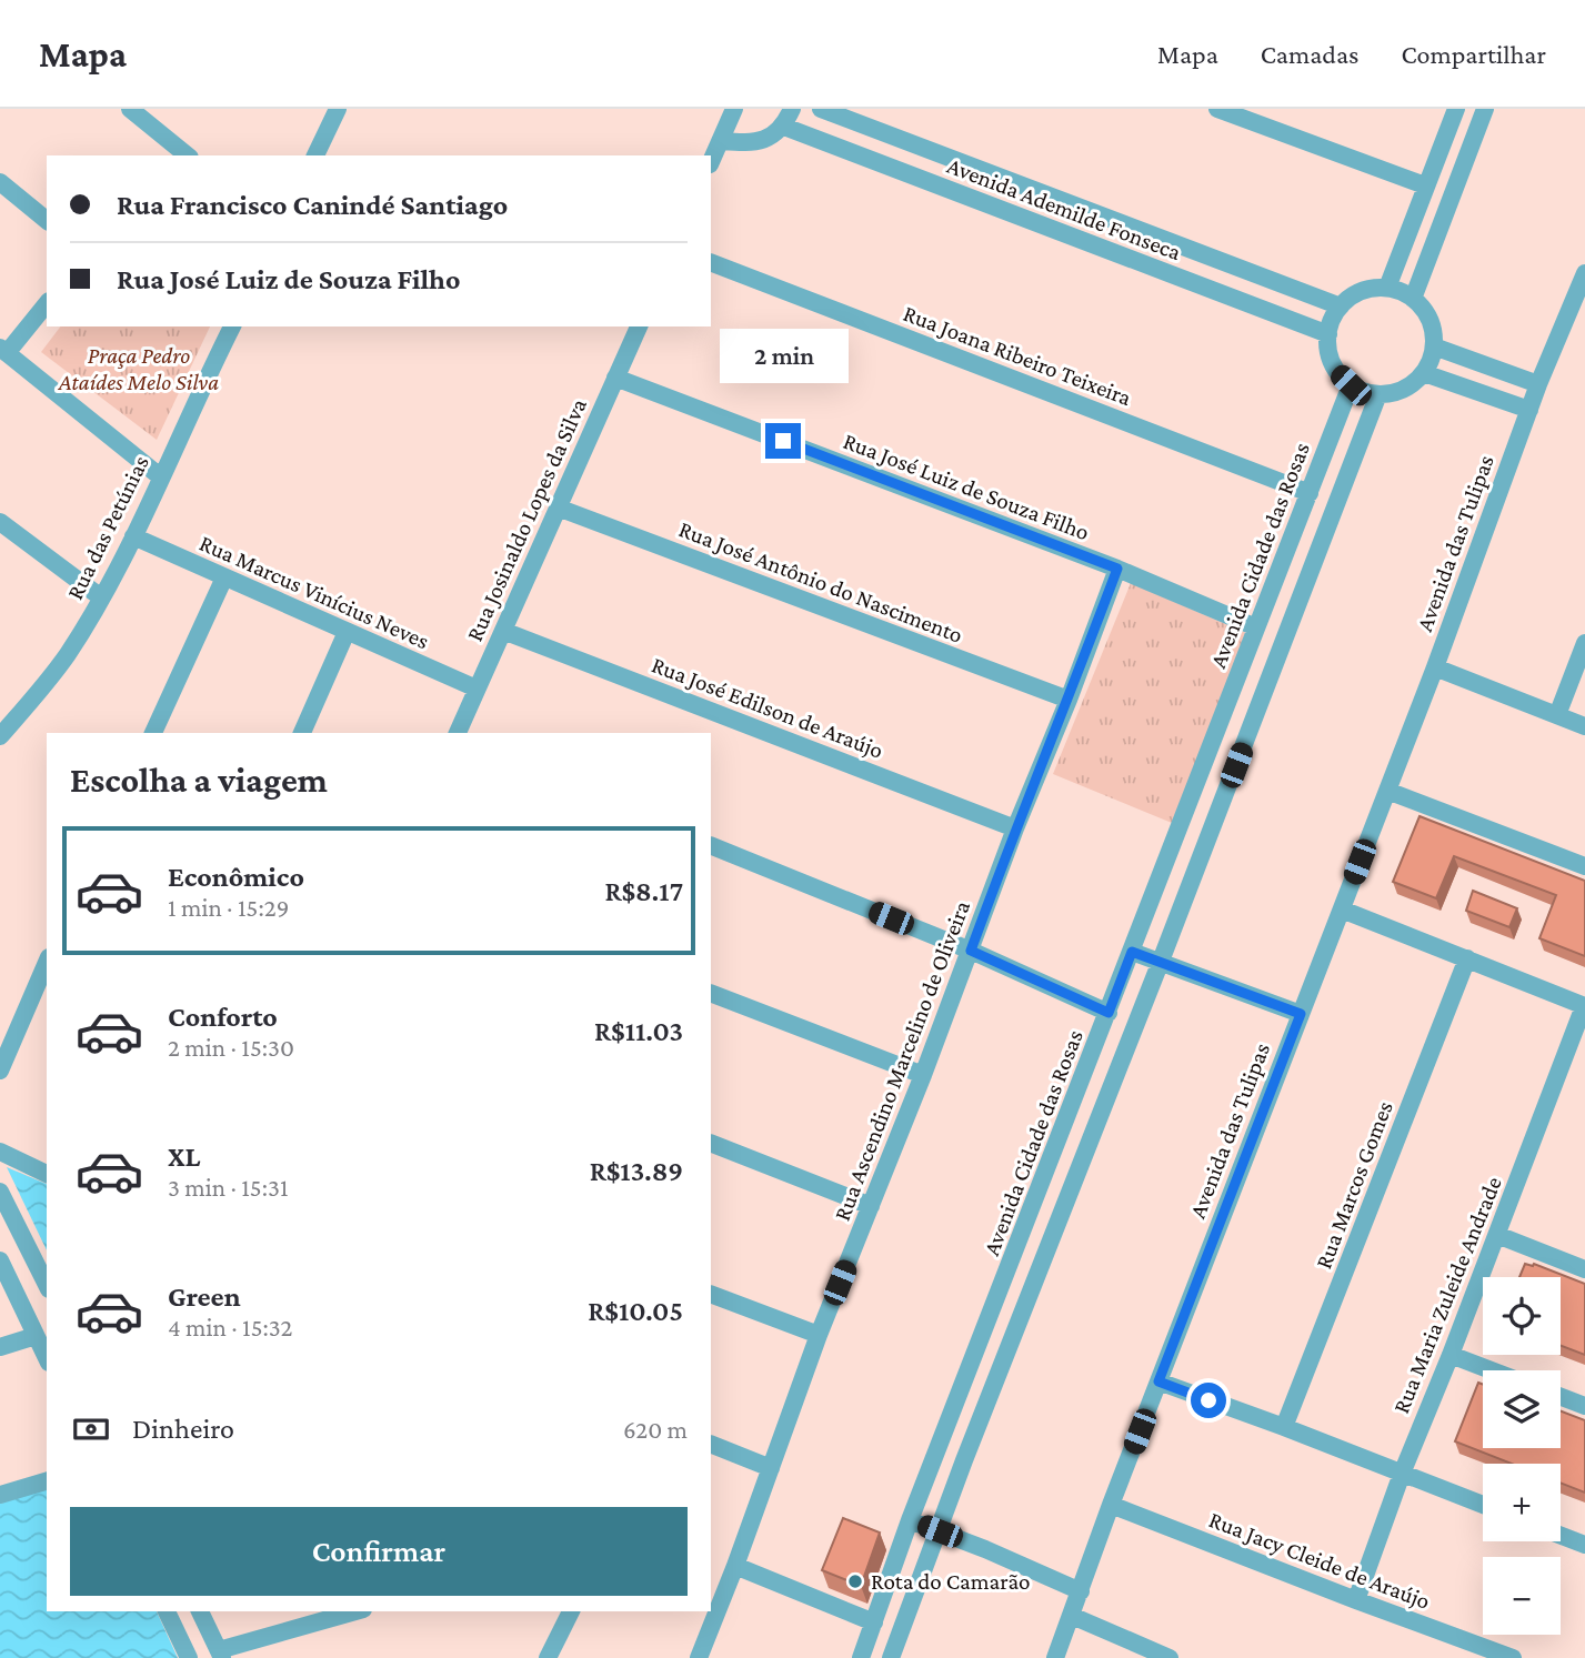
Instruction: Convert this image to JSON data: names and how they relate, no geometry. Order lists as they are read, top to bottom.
{
  "streets": {
    "street": [
      "Avenida Ademilde Fonseca",
      "Rua Joana Ribeiro Teixeira",
      "Rua José Luiz de Souza Filho",
      "Rua Josinaldo Lopes da Silva",
      "Rua das Petúnias",
      "Avenida das Tulipas",
      "Avenida Cidade das Rosas",
      "Rua José Antônio do Nascimento",
      "Rua Marcus Vinícius Neves",
      "Rua José Edilson de Araújo",
      "Rua Ascendino Marcelino de Oliveira",
      "Rua Marcos Gomes",
      "Rua Maria Zuleide Andrade",
      "Rua Jacy Cleide de Araújo"
    ]
  },
  "crossings": [
    ["Avenida Ademilde Fonseca", "Avenida Cidade das Rosas"],
    ["Rua Joana Ribeiro Teixeira", "Avenida Cidade das Rosas"],
    ["Rua José Luiz de Souza Filho", "Rua Josinaldo Lopes da Silva"],
    ["Rua José Luiz de Souza Filho", "Avenida Cidade das Rosas"],
    ["Rua José Luiz de Souza Filho", "Rua Ascendino Marcelino de Oliveira"],
    ["Rua Josinaldo Lopes da Silva", "Rua José Antônio do Nascimento"],
    ["Rua Josinaldo Lopes da Silva", "Rua Marcus Vinícius Neves"],
    ["Rua Josinaldo Lopes da Silva", "Rua José Edilson de Araújo"],
    ["Rua das Petúnias", "Rua Marcus Vinícius Neves"],
    ["Avenida das Tulipas", "Rua Jacy Cleide de Araújo"],
    ["Rua José Antônio do Nascimento", "Rua Ascendino Marcelino de Oliveira"],
    ["Rua José Edilson de Araújo", "Rua Ascendino Marcelino de Oliveira"],
    ["Rua Maria Zuleide Andrade", "Rua Jacy Cleide de Araújo"]
  ],
  "parks": ["Praça Pedro Ataídes Melo Silva"],
  "places": ["Rota do Camarão"],
  "page": {
    "header": "Mapa",
    "nav": ["Mapa", "Camadas", "Compartilhar"],
    "banner": ["Rua Francisco Canindé Santiago", "Rua José Luiz de Souza Filho"],
    "bubble": "2 min",
    "heading": "Escolha a viagem",
    "list": [
      {
        "name": "Econômico",
        "note": "1 min · 15:29",
        "value": "R$8.17"
      },
      {
        "name": "Conforto",
        "note": "2 min · 15:30",
        "value": "R$11.03"
      },
      {
        "name": "XL",
        "note": "3 min · 15:31",
        "value": "R$13.89"
      },
      {
        "name": "Green",
        "note": "4 min · 15:32",
        "value": "R$10.05"
      }
    ],
    "map_buttons": ["+", "−"],
    "pay": ["Dinheiro", "620 m"],
    "buttons": "Confirmar"
  }
}
